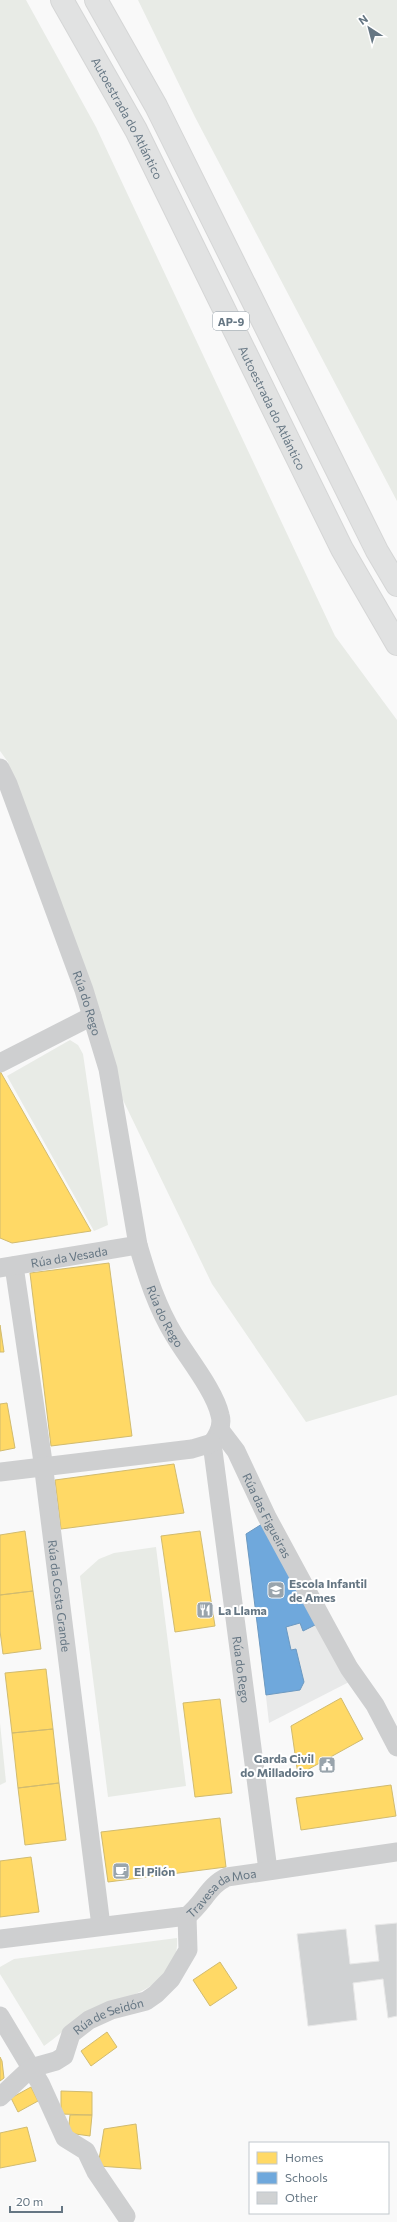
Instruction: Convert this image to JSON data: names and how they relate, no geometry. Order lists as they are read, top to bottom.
{
  "streets": {
    "highway": ["Autoestrada do Atlántico", "AP-9"],
    "street": [
      "Rúa do Rego",
      "Rúa da Vesada",
      "Rúa das Figueiras",
      "Rúa da Costa Grande",
      "Travesa da Moa",
      "Rúa de Seidón"
    ]
  },
  "crossings": [
    ["Rúa do Rego", "Rúa da Vesada"],
    ["Rúa do Rego", "Rúa das Figueiras"],
    ["Rúa do Rego", "Travesa da Moa"],
    ["Rúa da Vesada", "Rúa da Costa Grande"],
    ["Rúa da Costa Grande", "Travesa da Moa"],
    ["Travesa da Moa", "Rúa de Seidón"]
  ],
  "places": {
    "school or university": ["Escola Infantil de Ames"],
    "restaurant": ["La Llama"],
    "public building": ["Garda Civil do Milladoiro"],
    "cafe": ["El Pilón"]
  },
  "legend": ["Homes", "Schools", "Other"],
  "scale_bar": "20 m",
  "north": "top left"
}
